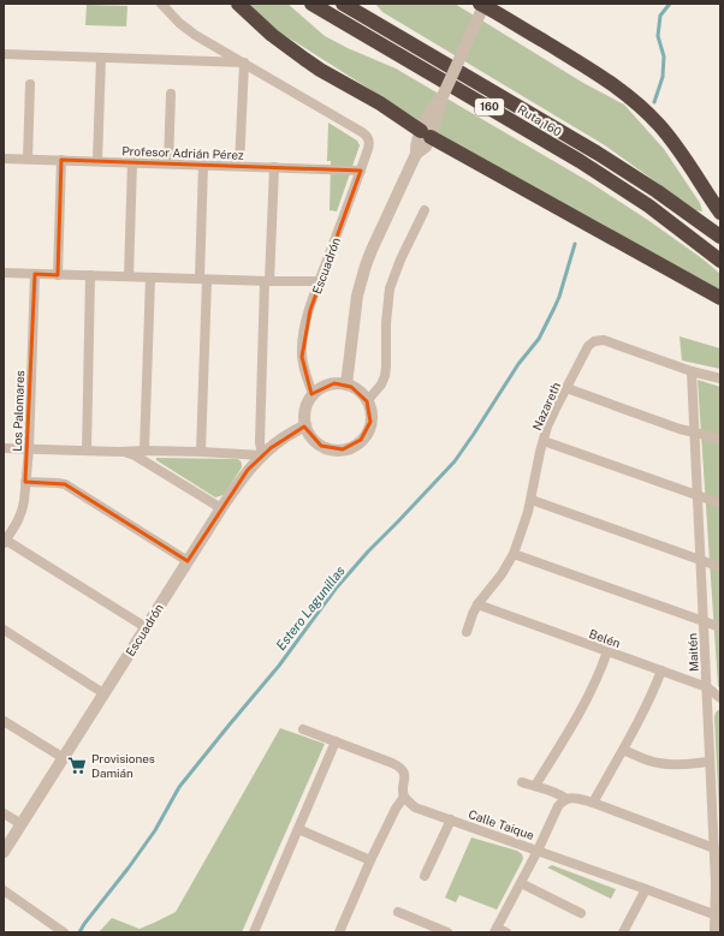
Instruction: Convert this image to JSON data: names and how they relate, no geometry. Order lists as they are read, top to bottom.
{
  "streets": {
    "highway": ["160", "Ruta 160"],
    "street": [
      "Profesor Adrián Pérez",
      "Escuadrón",
      "Nazareth",
      "Los Palomares",
      "Belén",
      "Maitén",
      "Calle Taique"
    ]
  },
  "crossings": [
    ["Profesor Adrián Pérez", "Escuadrón"],
    ["Nazareth", "Belén"],
    ["Nazareth", "Maitén"],
    ["Belén", "Maitén"],
    ["Maitén", "Calle Taique"]
  ],
  "water": ["Estero Lagunillas"],
  "places": {
    "supermarket": ["Provisiones Damián"]
  }
}
